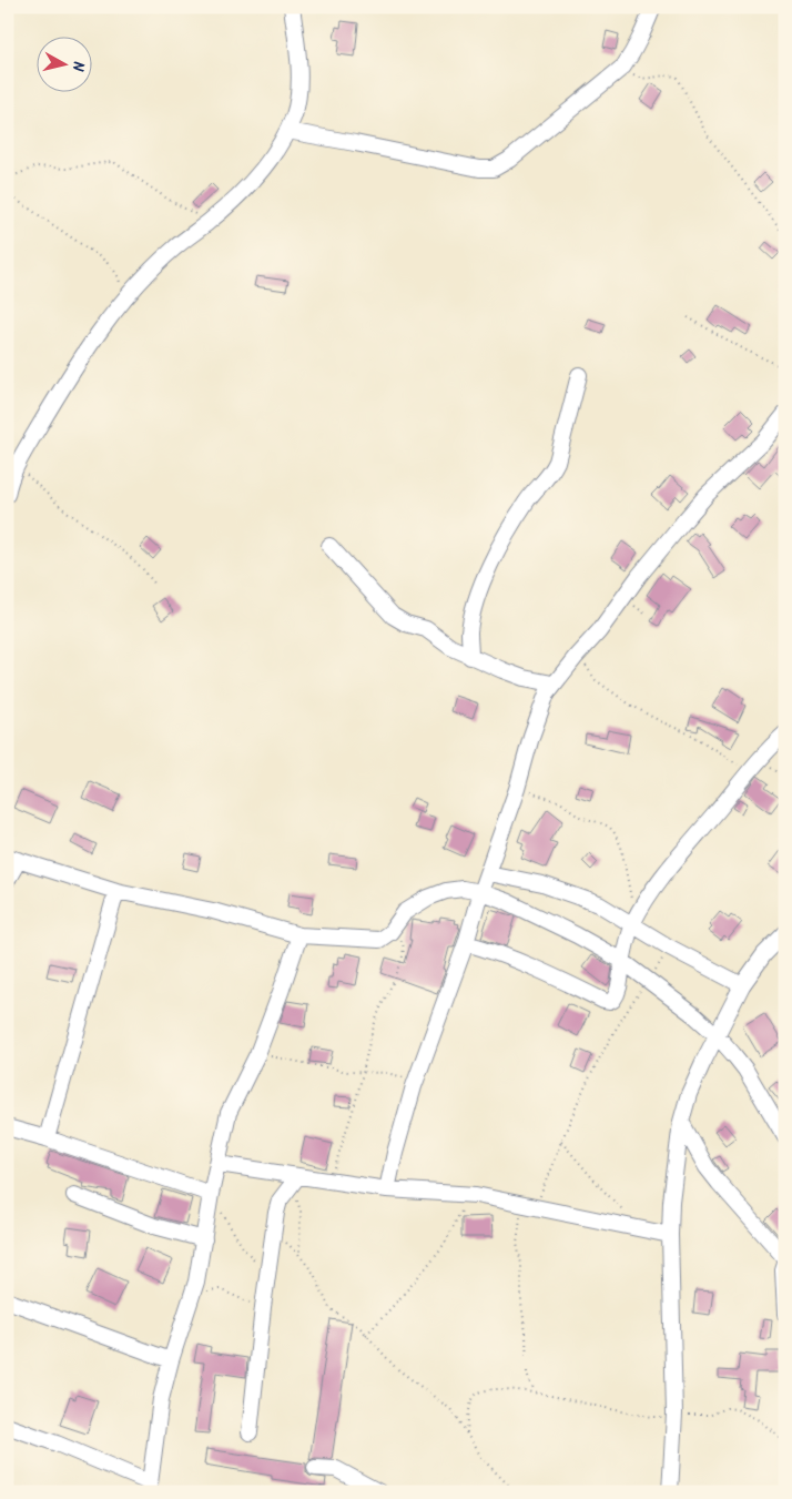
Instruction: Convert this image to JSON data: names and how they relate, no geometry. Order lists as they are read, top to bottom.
{
  "north": "right"
}
